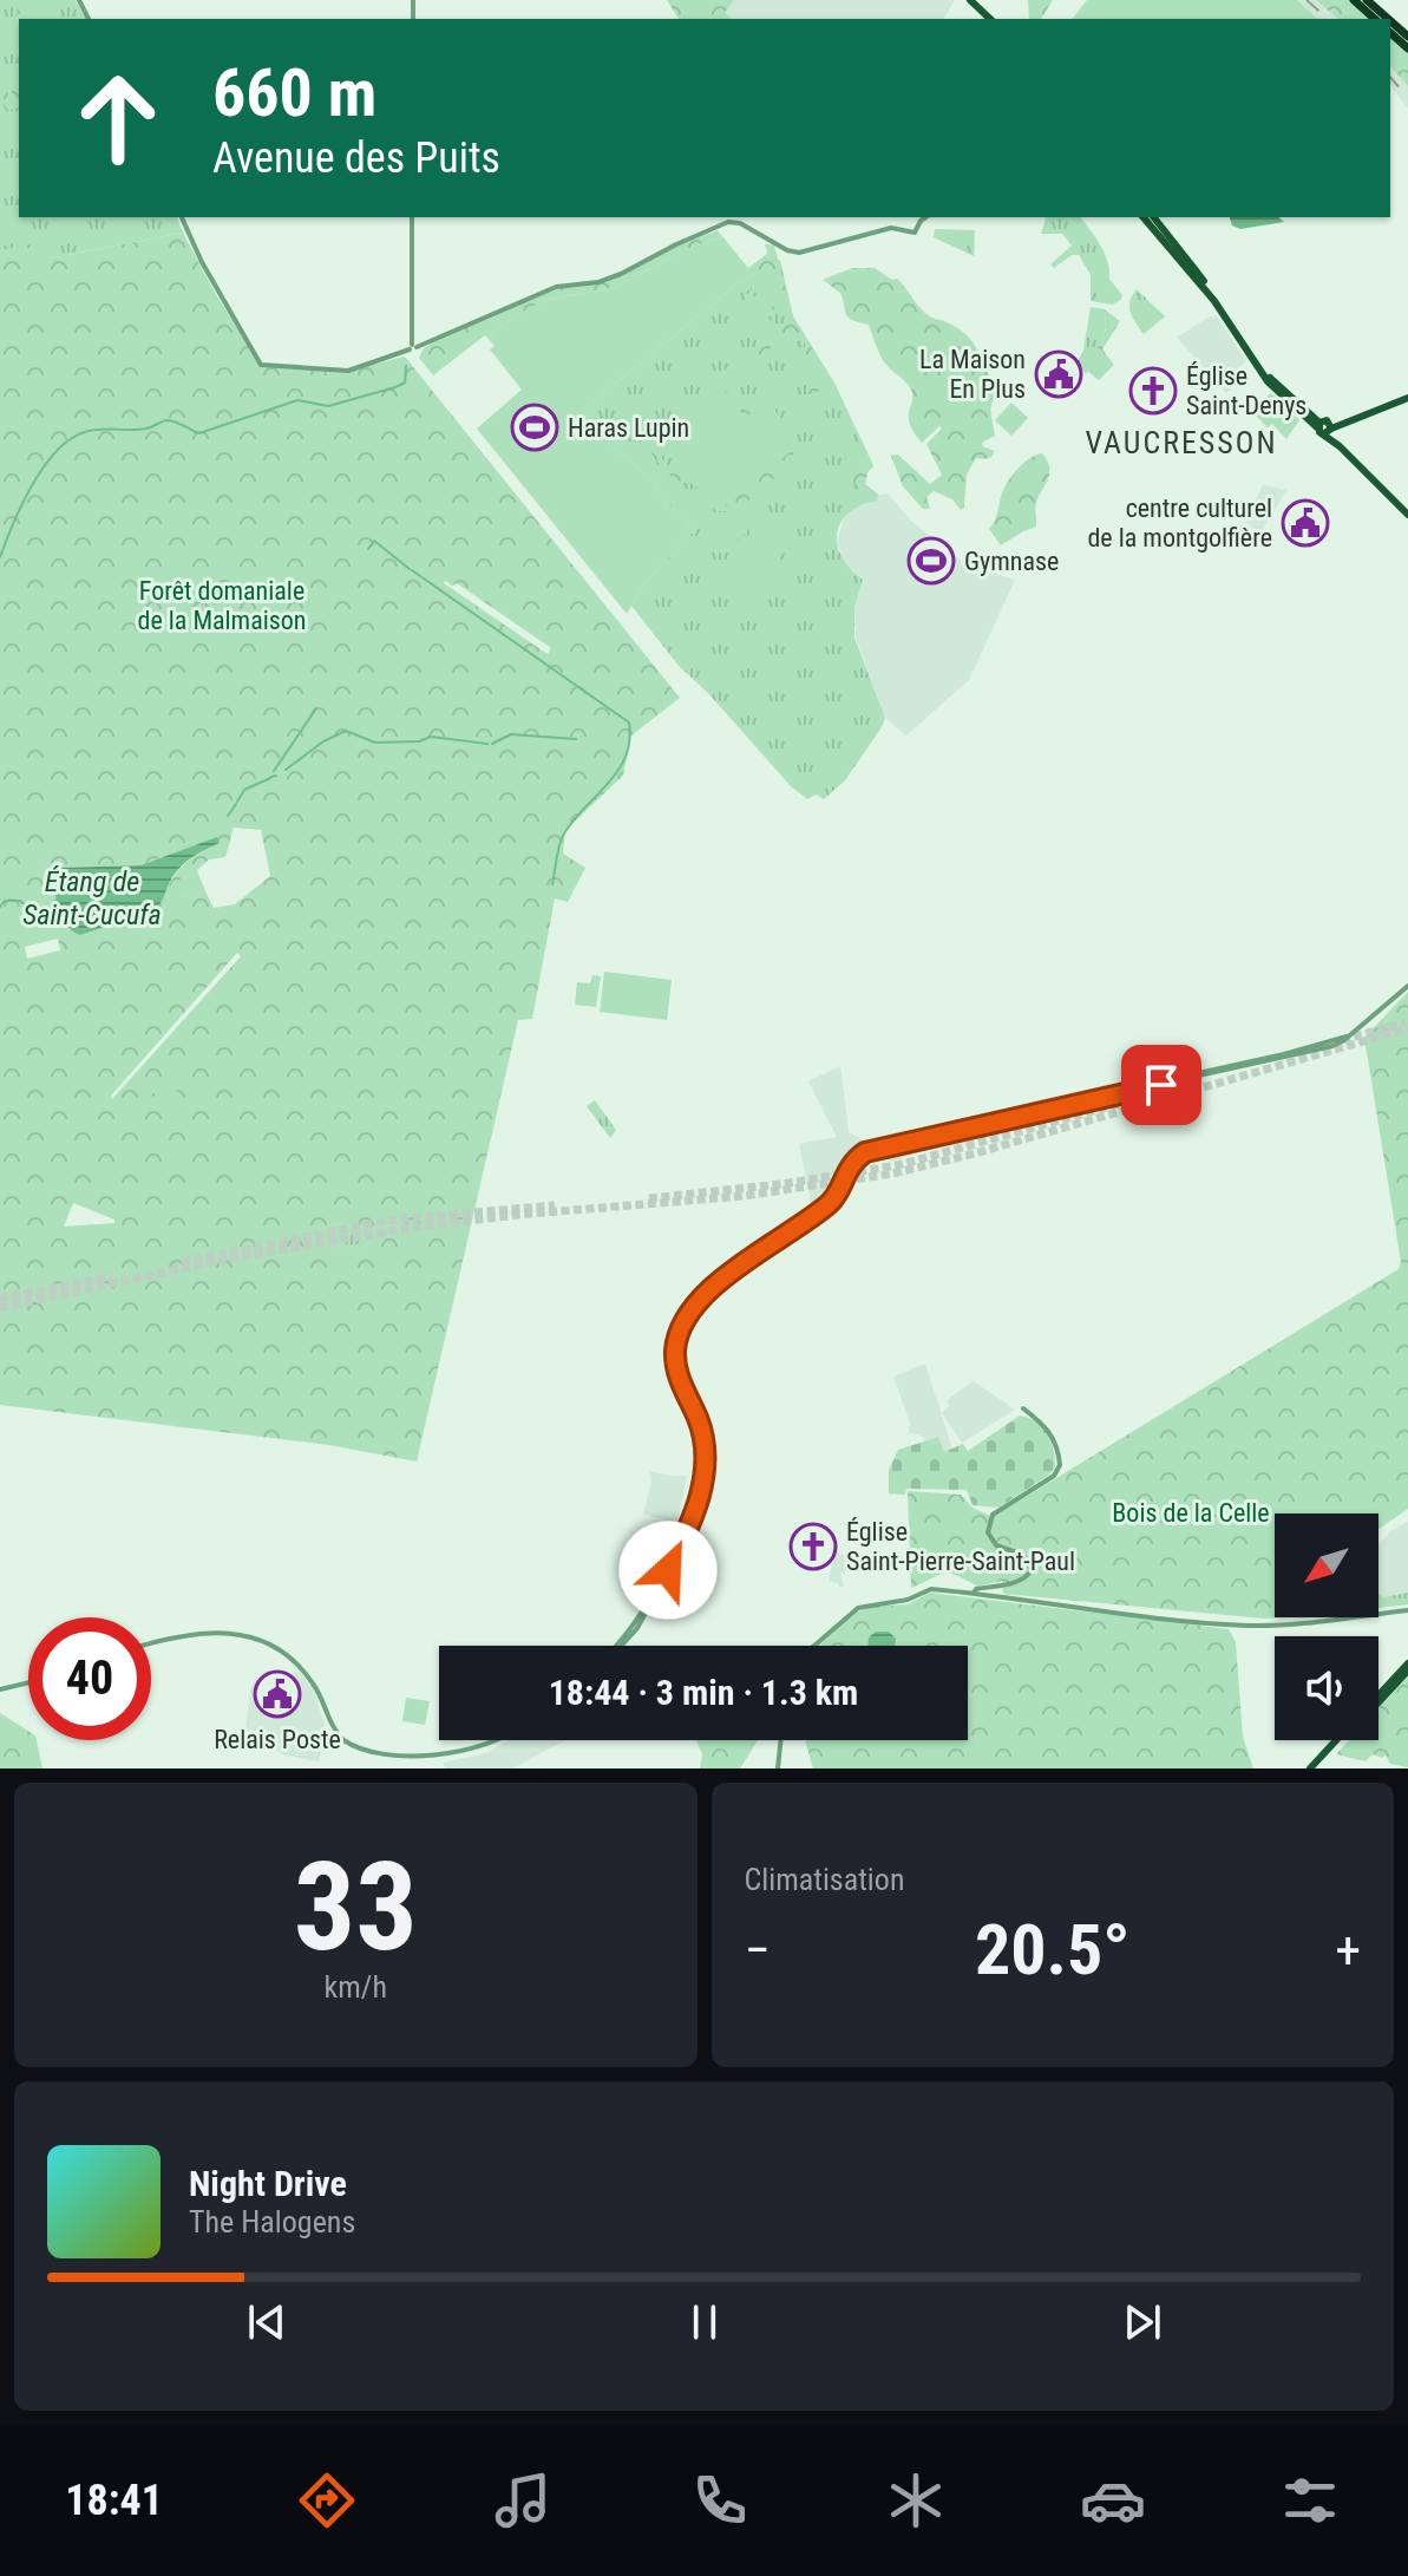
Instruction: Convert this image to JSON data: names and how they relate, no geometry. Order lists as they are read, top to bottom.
{
  "districts": ["VAUCRESSON"],
  "water": ["Étang de Saint-Cucufa"],
  "parks": ["Forêt domaniale de la Malmaison", "Bois de la Celle"],
  "places": {
    "public building": ["La Maison En Plus", "centre culturel de la montgolfière", "Relais Poste"],
    "church": ["Église Saint-Denys", "Église Saint-Pierre-Saint-Paul"],
    "sports": ["Haras Lupin", "Gymnase"]
  },
  "north": "bottom left",
  "page": {
    "turn": ["660 m", "Avenue des Puits"],
    "limit": "40",
    "trip": "18:44 · 3 min · 1.3 km",
    "tile": [
      ["33", "km/h"],
      "Climatisation"
    ],
    "heat": ["−", "20.5°", "+"],
    "song": ["Night Drive", "The Halogens"],
    "tabs": "18:41"
  }
}
